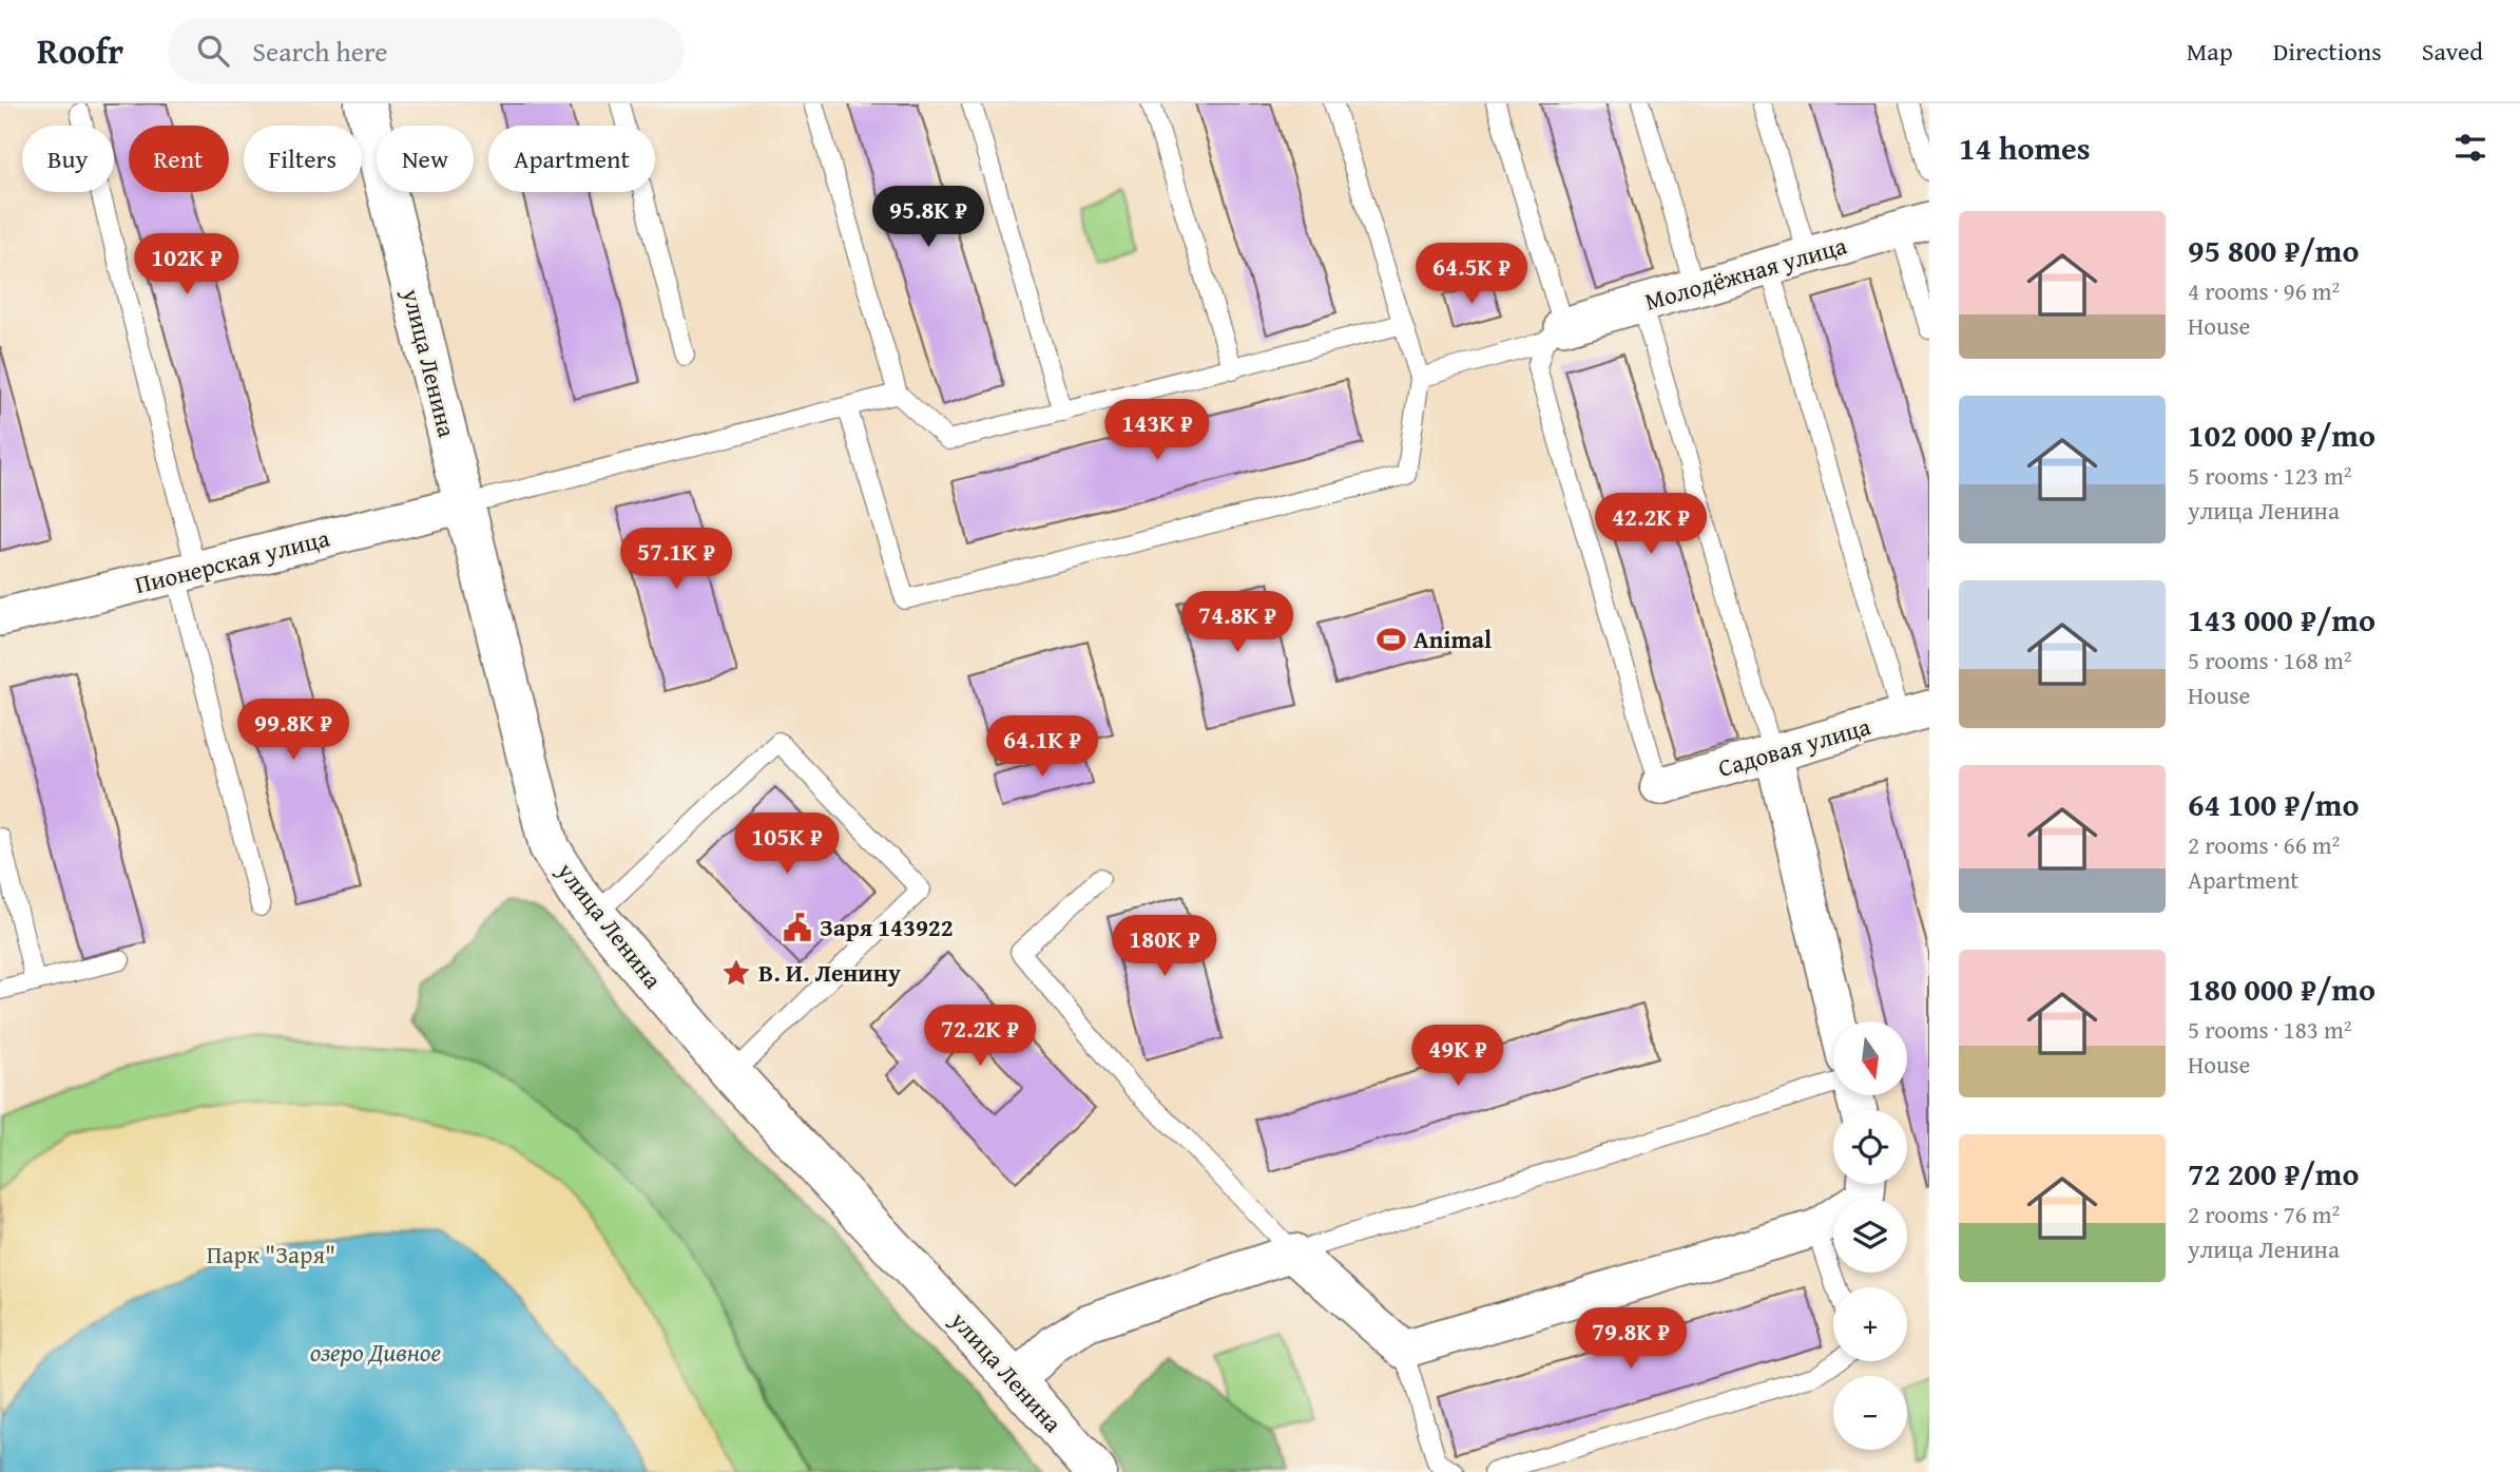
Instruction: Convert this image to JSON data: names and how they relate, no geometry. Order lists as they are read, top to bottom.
{
  "streets": {
    "street": [
      "Молодёжная улица",
      "улица Ленина",
      "Пионерская улица",
      "Садовая улица"
    ]
  },
  "crossings": [
    ["улица Ленина", "Пионерская улица"]
  ],
  "water": ["озеро Дивное"],
  "parks": ["Парк \"Заря\""],
  "places": {
    "sports": ["Animal"],
    "public building": ["Заря 143922"],
    "place": ["В. И. Ленину"]
  },
  "north": "bottom",
  "page": {
    "header": "Roofr",
    "search": "Search here",
    "nav": ["Map", "Directions", "Saved"],
    "heading": "14 homes",
    "chip": [
      "Buy",
      "Rent",
      "Filters",
      "New",
      "Apartment"
    ],
    "price": [
      "95.8K ₽",
      "102K ₽",
      "64.5K ₽",
      "143K ₽",
      "42.2K ₽",
      "57.1K ₽",
      "74.8K ₽",
      "99.8K ₽",
      "64.1K ₽",
      "105K ₽",
      "180K ₽",
      "72.2K ₽",
      "49K ₽",
      "79.8K ₽"
    ],
    "list": [
      {
        "name": "95 800 ₽/mo",
        "note": "4 rooms · 96 m² · House"
      },
      {
        "name": "102 000 ₽/mo",
        "note": "5 rooms · 123 m² · улица Ленина"
      },
      {
        "name": "143 000 ₽/mo",
        "note": "5 rooms · 168 m² · House"
      },
      {
        "name": "64 100 ₽/mo",
        "note": "2 rooms · 66 m² · Apartment"
      },
      {
        "name": "180 000 ₽/mo",
        "note": "5 rooms · 183 m² · House"
      },
      {
        "name": "72 200 ₽/mo",
        "note": "2 rooms · 76 m² · улица Ленина"
      }
    ],
    "map_buttons": ["+", "−"]
  }
}
